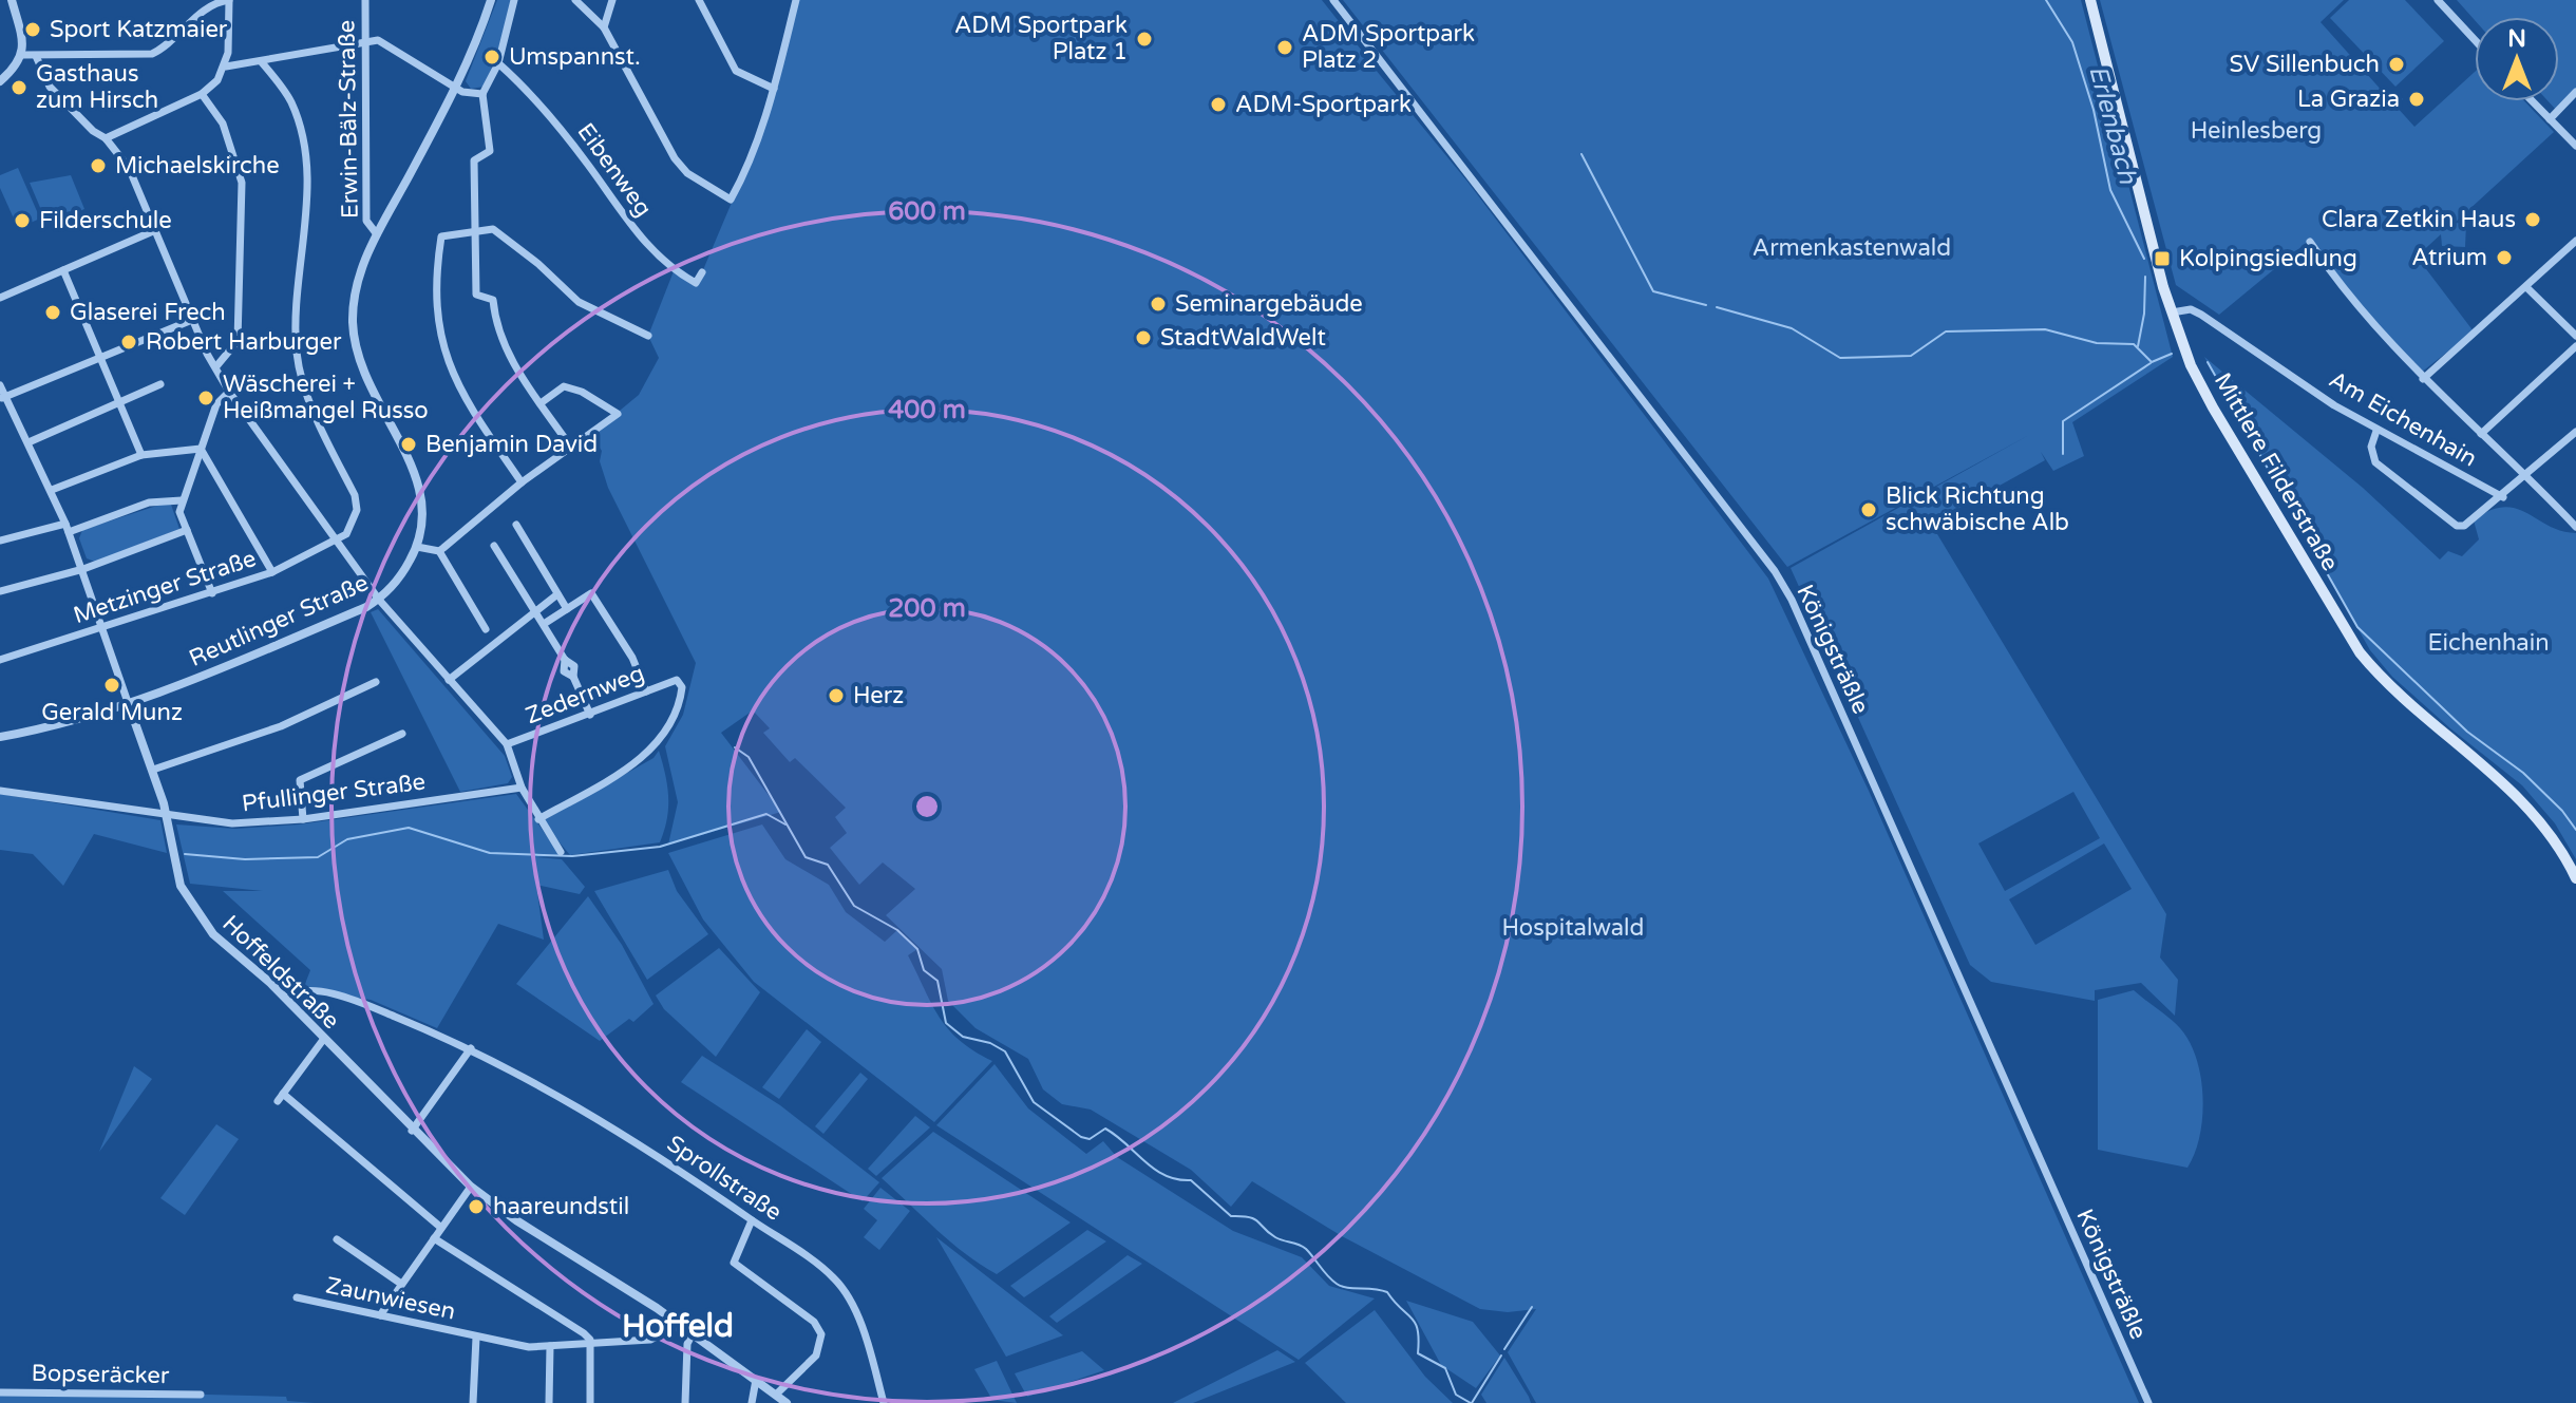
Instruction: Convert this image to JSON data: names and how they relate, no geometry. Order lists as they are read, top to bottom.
{
  "streets": {
    "main road": ["Mittlere Filderstraße"],
    "street": [
      "Erwin-Bälz-Straße",
      "Eibenweg",
      "Am Eichenhain",
      "Metzinger Straße",
      "Reutlinger Straße",
      "Königsträßle",
      "Zedernweg",
      "Pfullinger Straße",
      "Hoffeldstraße",
      "Sprollstraße",
      "Zaunwiesen",
      "Bopseräcker"
    ]
  },
  "crossings": [
    ["Erwin-Bälz-Straße", "Reutlinger Straße"],
    ["Am Eichenhain", "Mittlere Filderstraße"],
    ["Metzinger Straße", "Hoffeldstraße"],
    ["Reutlinger Straße", "Hoffeldstraße"],
    ["Pfullinger Straße", "Hoffeldstraße"],
    ["Hoffeldstraße", "Sprollstraße"],
    ["Hoffeldstraße", "Zaunwiesen"]
  ],
  "districts": ["Hoffeld"],
  "water": ["Erlenbach"],
  "parks": [
    "Heinlesberg",
    "Armenkastenwald",
    "Eichenhain",
    "Hospitalwald"
  ],
  "places": {
    "other": [
      "Sport Katzmaier",
      "ADM Sportpark Platz 1",
      "ADM Sportpark Platz 2",
      "Umspannst.",
      "SV Sillenbuch",
      "Gasthaus zum Hirsch",
      "La Grazia",
      "ADM-Sportpark",
      "Michaelskirche",
      "Clara Zetkin Haus",
      "Filderschule",
      "Atrium",
      "Seminargebäude",
      "Glaserei Frech",
      "StadtWaldWelt",
      "Robert Harburger",
      "Wäscherei + Heißmangel Russo",
      "Benjamin David",
      "Blick Richtung schwäbische Alb",
      "Gerald Munz",
      "Herz",
      "haareundstil"
    ],
    "transit": ["Kolpingsiedlung"]
  },
  "north": "top",
  "rings": ["600 m", "400 m", "200 m"]
}
